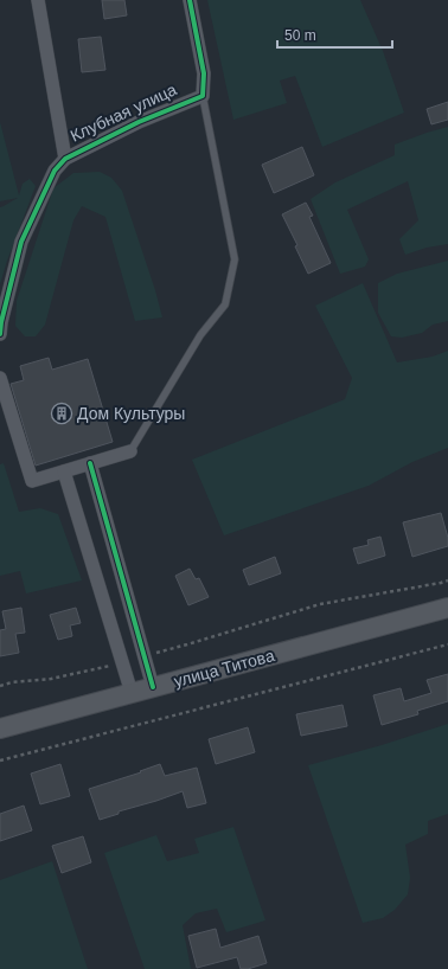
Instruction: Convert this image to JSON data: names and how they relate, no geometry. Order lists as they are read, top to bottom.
{
  "streets": {
    "main road": ["улица Титова"],
    "street": ["Клубная улица"]
  },
  "places": {
    "building": ["Дом Культуры"]
  },
  "scale_bar": "50 m"
}
